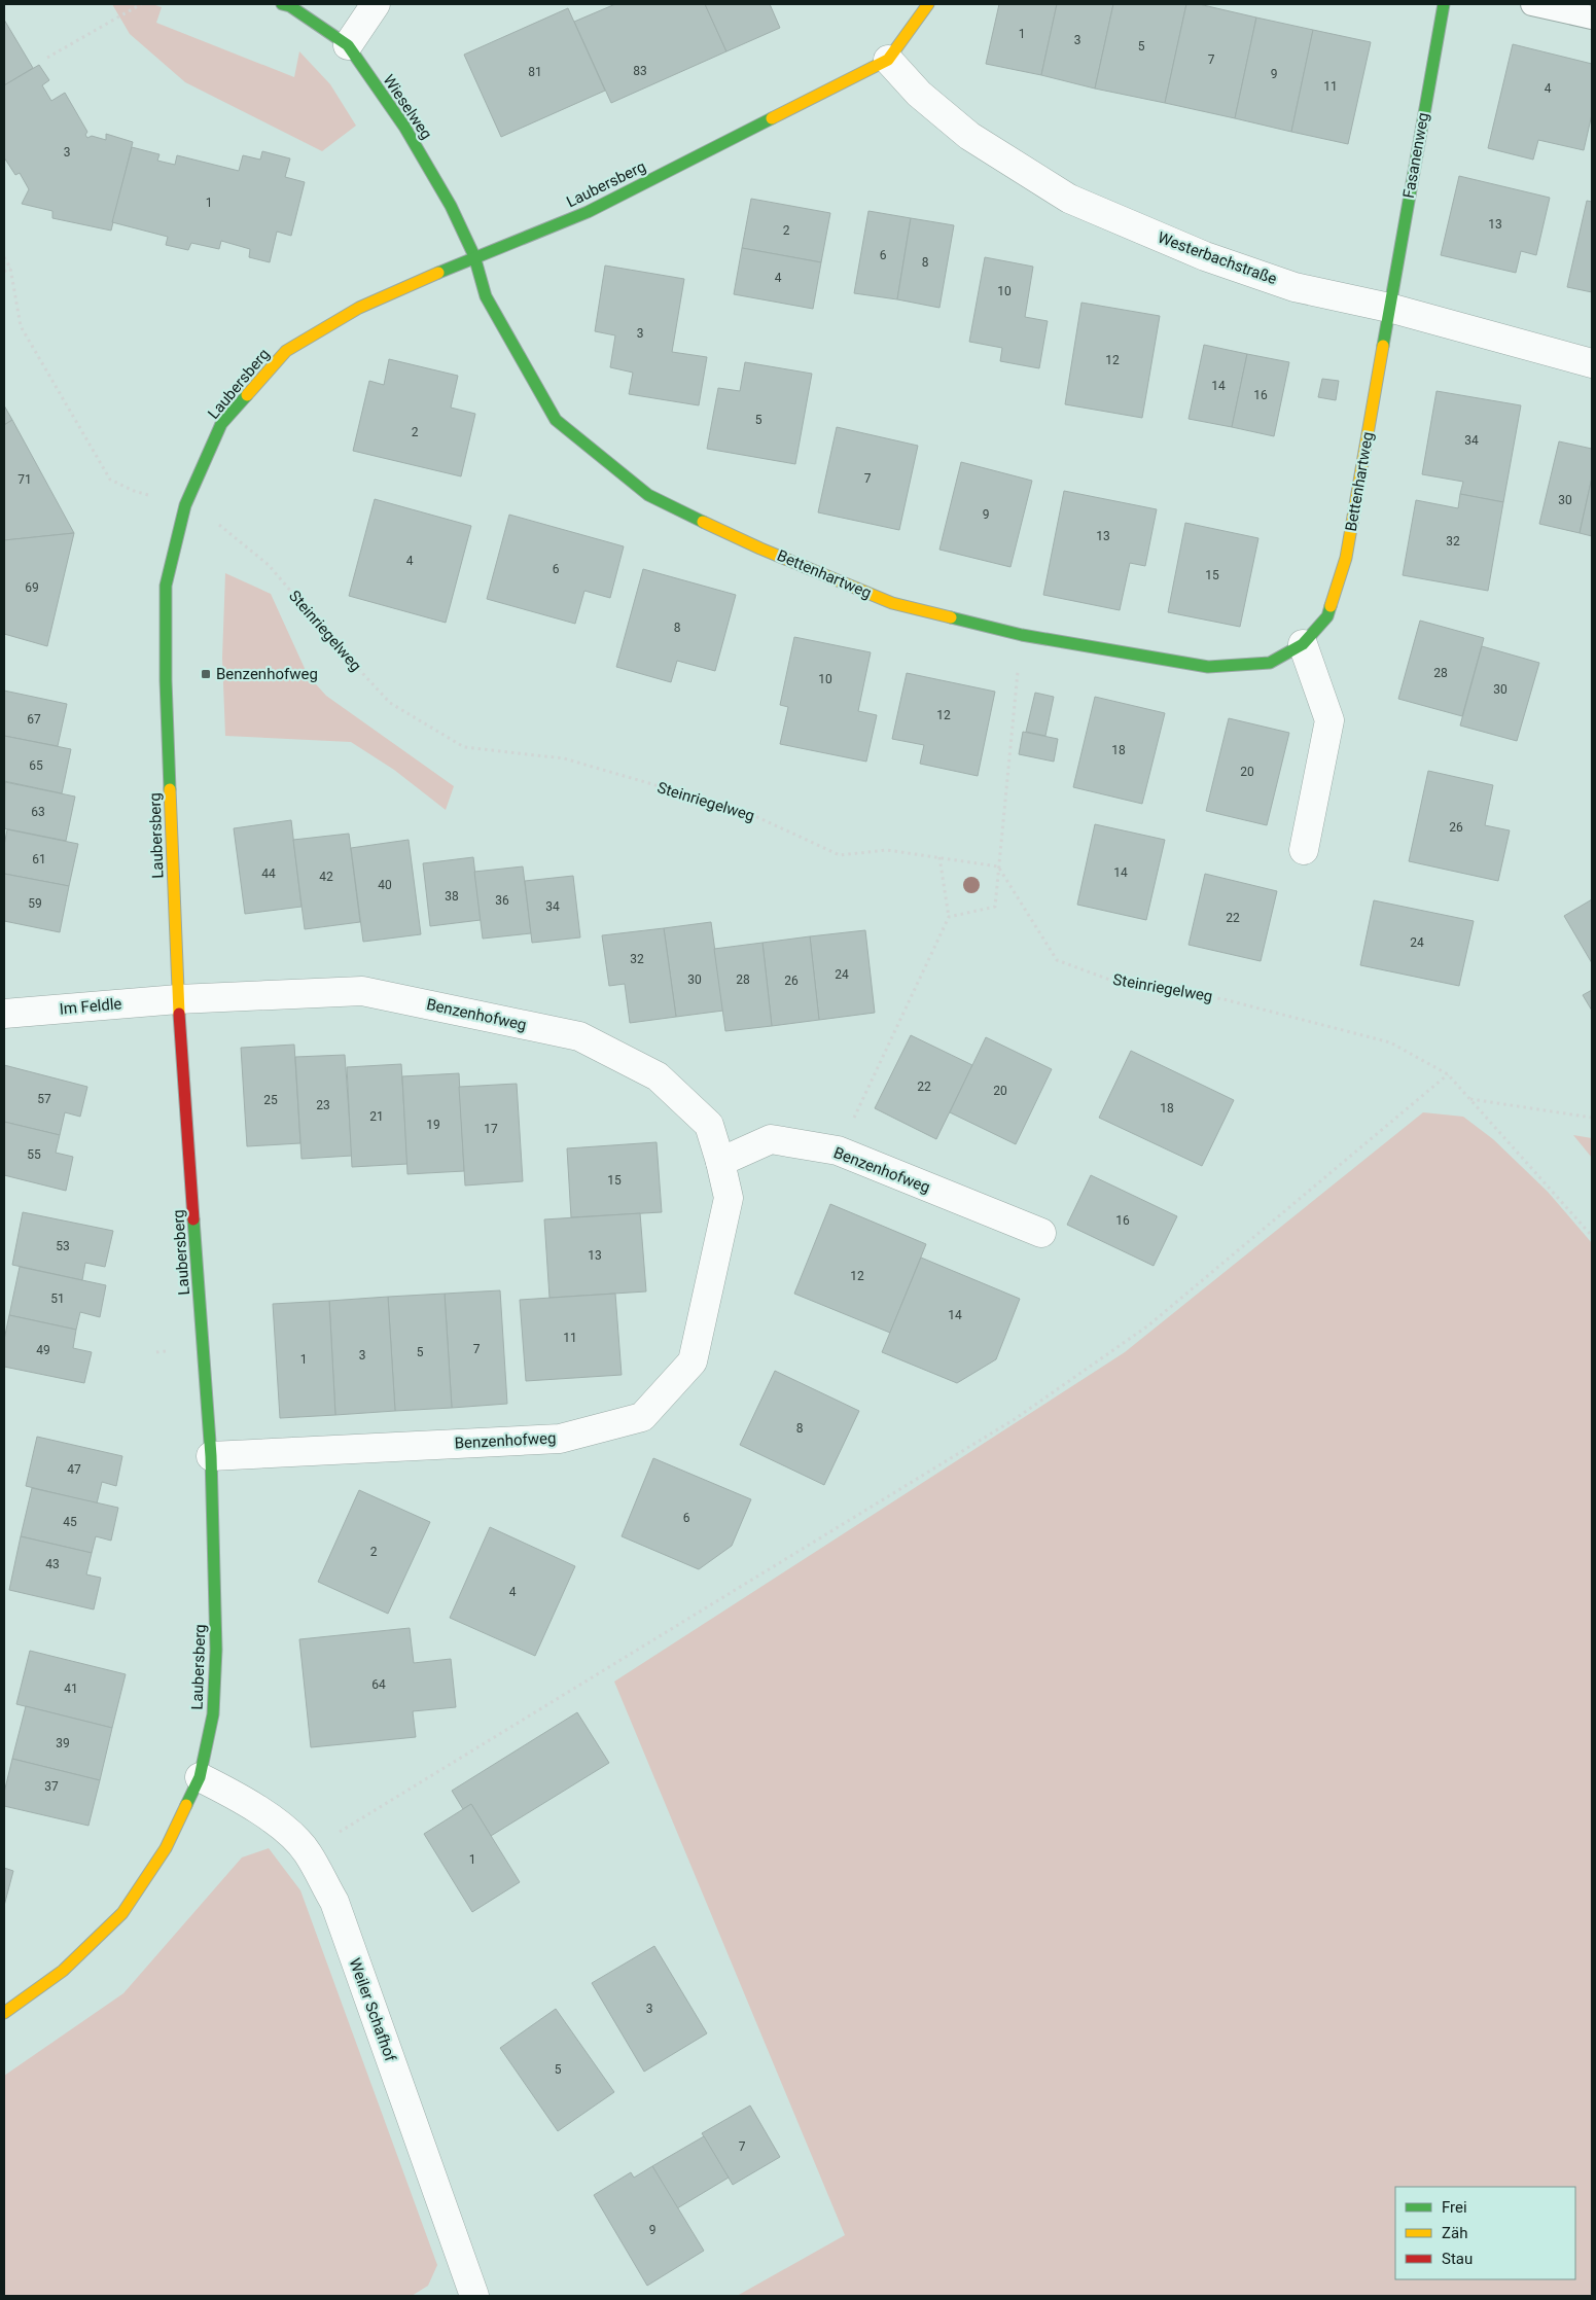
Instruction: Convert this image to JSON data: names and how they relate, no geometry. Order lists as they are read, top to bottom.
{
  "streets": {
    "street": [
      "Wieselweg",
      "Fasanenweg",
      "Laubersberg",
      "Westerbachstraße",
      "Bettenhartweg",
      "Im Feldle",
      "Benzenhofweg",
      "Weiler Schafhof"
    ],
    "path": ["Steinriegelweg"]
  },
  "crossings": [
    ["Wieselweg", "Laubersberg"],
    ["Wieselweg", "Bettenhartweg"],
    ["Fasanenweg", "Westerbachstraße"],
    ["Fasanenweg", "Bettenhartweg"],
    ["Laubersberg", "Westerbachstraße"],
    ["Laubersberg", "Bettenhartweg"],
    ["Laubersberg", "Steinriegelweg"],
    ["Laubersberg", "Im Feldle"],
    ["Laubersberg", "Benzenhofweg"],
    ["Laubersberg", "Weiler Schafhof"],
    ["Westerbachstraße", "Bettenhartweg"],
    ["Im Feldle", "Benzenhofweg"]
  ],
  "places": {
    "transit": ["Benzenhofweg"]
  },
  "house_numbers": [
    "1",
    "3",
    "5",
    "7",
    "83",
    "81",
    "9",
    "11",
    "4",
    "3",
    "1",
    "13",
    "2",
    "6",
    "8",
    "4",
    "10",
    "3",
    "12",
    "14",
    "16",
    "5",
    "2",
    "34",
    "7",
    "71",
    "30",
    "9",
    "13",
    "32",
    "4",
    "6",
    "15",
    "69",
    "8",
    "28",
    "10",
    "30",
    "12",
    "67",
    "18",
    "65",
    "20",
    "63",
    "26",
    "61",
    "14",
    "44",
    "42",
    "40",
    "38",
    "36",
    "59",
    "34",
    "22",
    "24",
    "32",
    "24",
    "30",
    "28",
    "26",
    "22",
    "20",
    "57",
    "25",
    "23",
    "18",
    "21",
    "19",
    "17",
    "55",
    "15",
    "16",
    "53",
    "13",
    "12",
    "51",
    "14",
    "11",
    "7",
    "49",
    "5",
    "3",
    "1",
    "8",
    "47",
    "6",
    "45",
    "2",
    "43",
    "4",
    "64",
    "41",
    "39",
    "37",
    "1",
    "3",
    "5",
    "7",
    "9"
  ],
  "legend": ["Frei", "Zäh", "Stau"]
}
